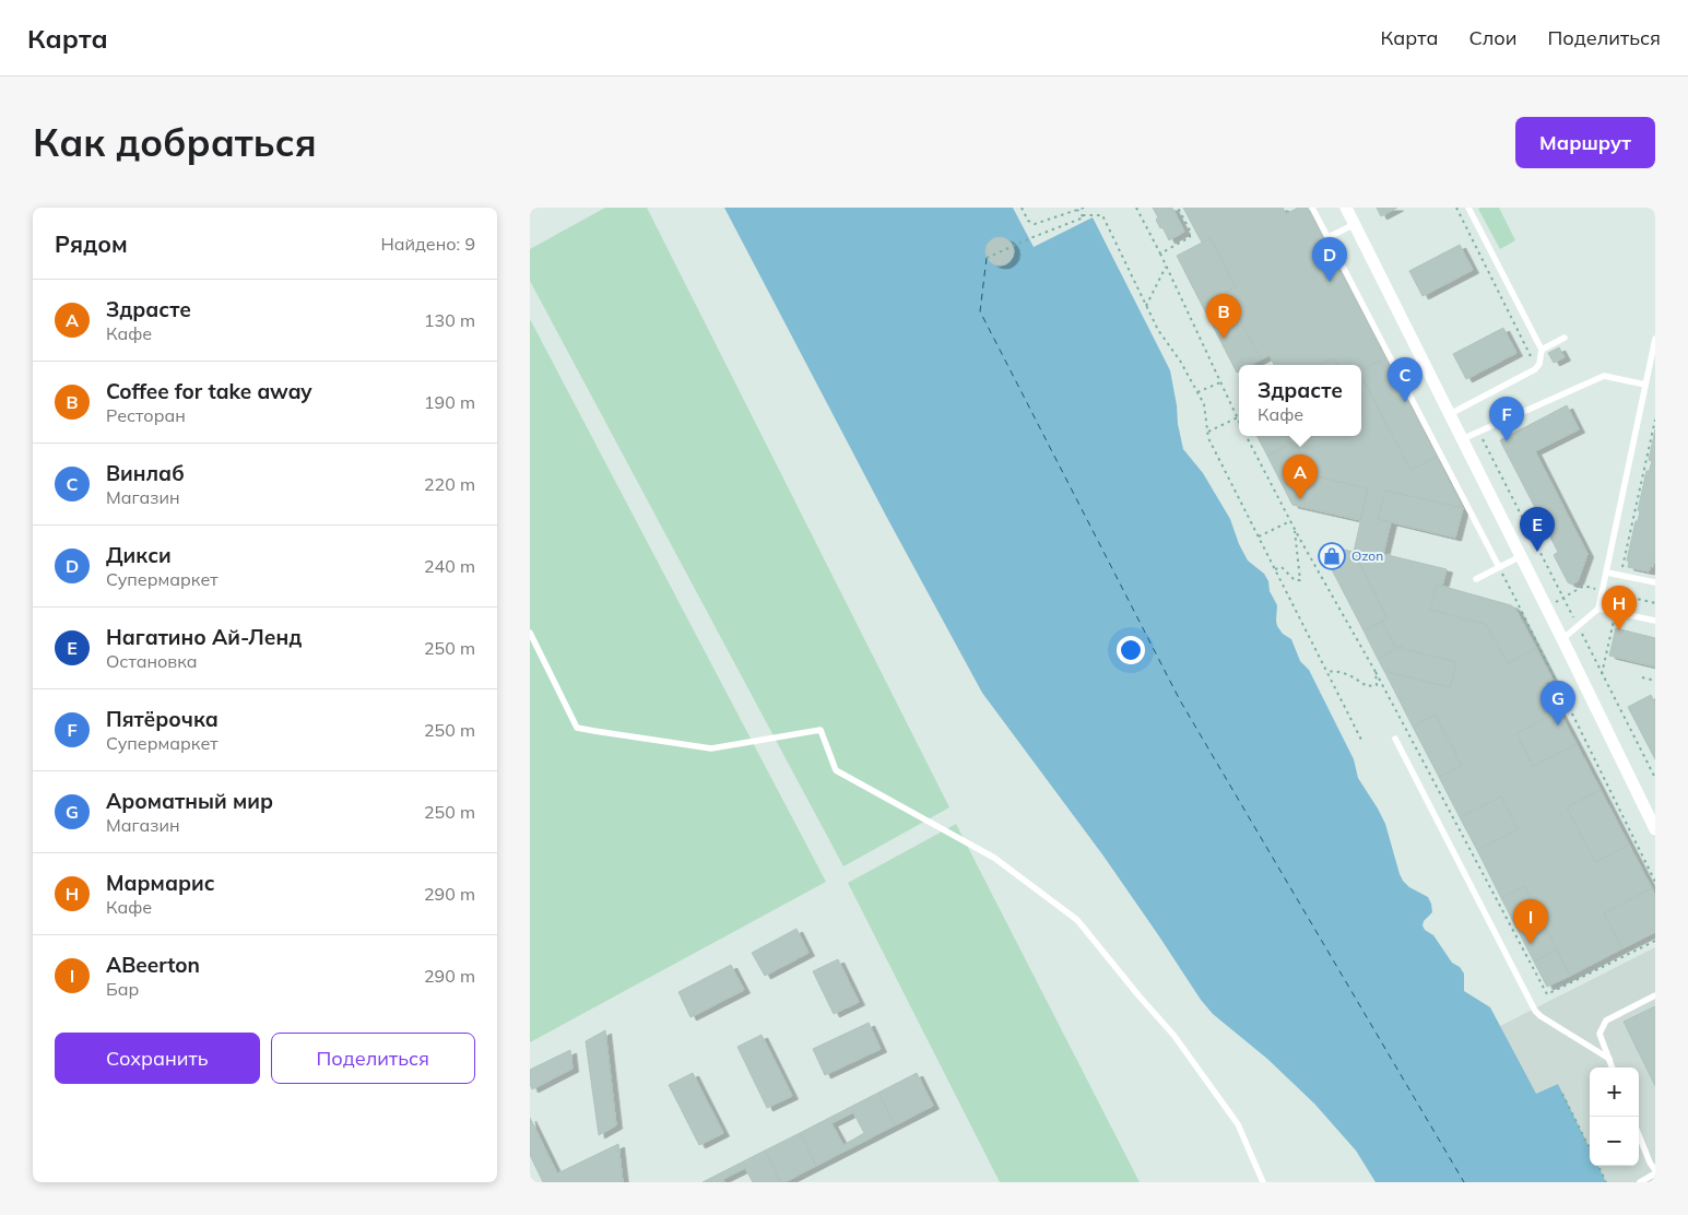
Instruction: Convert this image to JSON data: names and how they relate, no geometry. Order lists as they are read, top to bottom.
{
  "places": {
    "shop": ["Ozon"]
  },
  "page": {
    "header": "Карта",
    "nav": ["Карта", "Слои", "Поделиться"],
    "buttons": [
      "Маршрут",
      ["Сохранить", "Поделиться"]
    ],
    "title": "Как добраться",
    "heading": ["Рядом", "Найдено: 9"],
    "pins": [
      "D",
      "B",
      "C",
      "F",
      "A",
      "E",
      "H",
      "G",
      "I"
    ],
    "list": [
      {
        "mark": "A",
        "name": "Здрасте",
        "note": "Кафе",
        "value": "130 m"
      },
      {
        "mark": "B",
        "name": "Coffee for take away",
        "note": "Ресторан",
        "value": "190 m"
      },
      {
        "mark": "C",
        "name": "Винлаб",
        "note": "Магазин",
        "value": "220 m"
      },
      {
        "mark": "D",
        "name": "Дикси",
        "note": "Супермаркет",
        "value": "240 m"
      },
      {
        "mark": "E",
        "name": "Нагатино Ай-Ленд",
        "note": "Остановка",
        "value": "250 m"
      },
      {
        "mark": "F",
        "name": "Пятёрочка",
        "note": "Супермаркет",
        "value": "250 m"
      },
      {
        "mark": "G",
        "name": "Ароматный мир",
        "note": "Магазин",
        "value": "250 m"
      },
      {
        "mark": "H",
        "name": "Мармарис",
        "note": "Кафе",
        "value": "290 m"
      },
      {
        "mark": "I",
        "name": "ABeerton",
        "note": "Бар",
        "value": "290 m"
      }
    ],
    "popup": ["Здрасте", "Кафе"],
    "map_buttons": ["+", "−"]
  }
}
